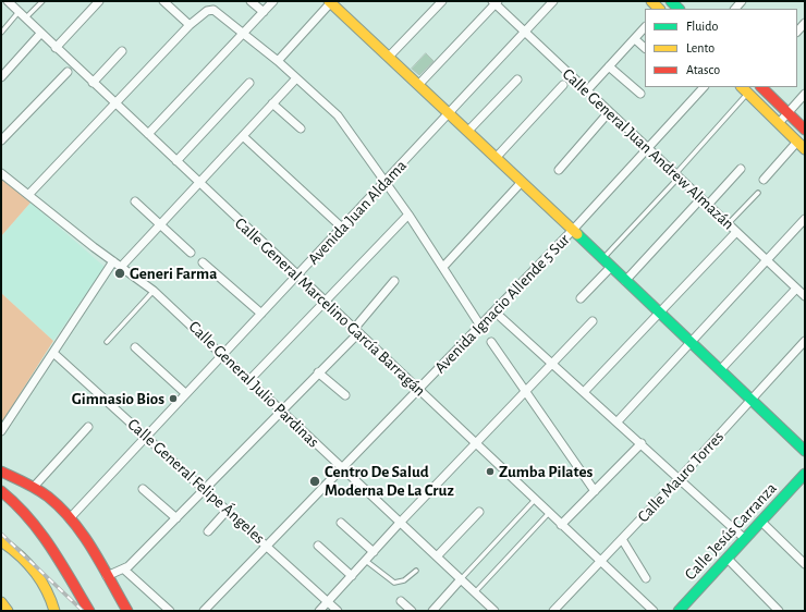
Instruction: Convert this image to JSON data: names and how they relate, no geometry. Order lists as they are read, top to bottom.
{
  "streets": {
    "main road": ["Calle Jesús Carranza"],
    "street": [
      "Calle General Juan Andrew Almazán",
      "Avenida Juan Aldama",
      "Avenida Ignacio Allende 5 Sur",
      "Calle General Marcelino García Barragán",
      "Calle General Julio Pardinas",
      "Calle Mauro Torres",
      "Calle General Felipe Ángeles"
    ]
  },
  "crossings": [
    ["Calle General Juan Andrew Almazán", "Avenida Juan Aldama"],
    ["Calle General Juan Andrew Almazán", "Avenida Ignacio Allende 5 Sur"],
    ["Avenida Juan Aldama", "Calle General Marcelino García Barragán"],
    ["Avenida Juan Aldama", "Calle General Julio Pardinas"],
    ["Avenida Juan Aldama", "Calle General Felipe Ángeles"],
    ["Avenida Ignacio Allende 5 Sur", "Calle General Marcelino García Barragán"],
    ["Avenida Ignacio Allende 5 Sur", "Calle General Julio Pardinas"],
    ["Avenida Ignacio Allende 5 Sur", "Calle General Felipe Ángeles"],
    ["Calle General Marcelino García Barragán", "Calle Mauro Torres"]
  ],
  "places": [
    "Generi Farma",
    "Gimnasio Bios",
    "Zumba Pilates",
    "Centro De Salud Moderna De La Cruz"
  ],
  "legend": ["Fluido", "Lento", "Atasco"]
}
